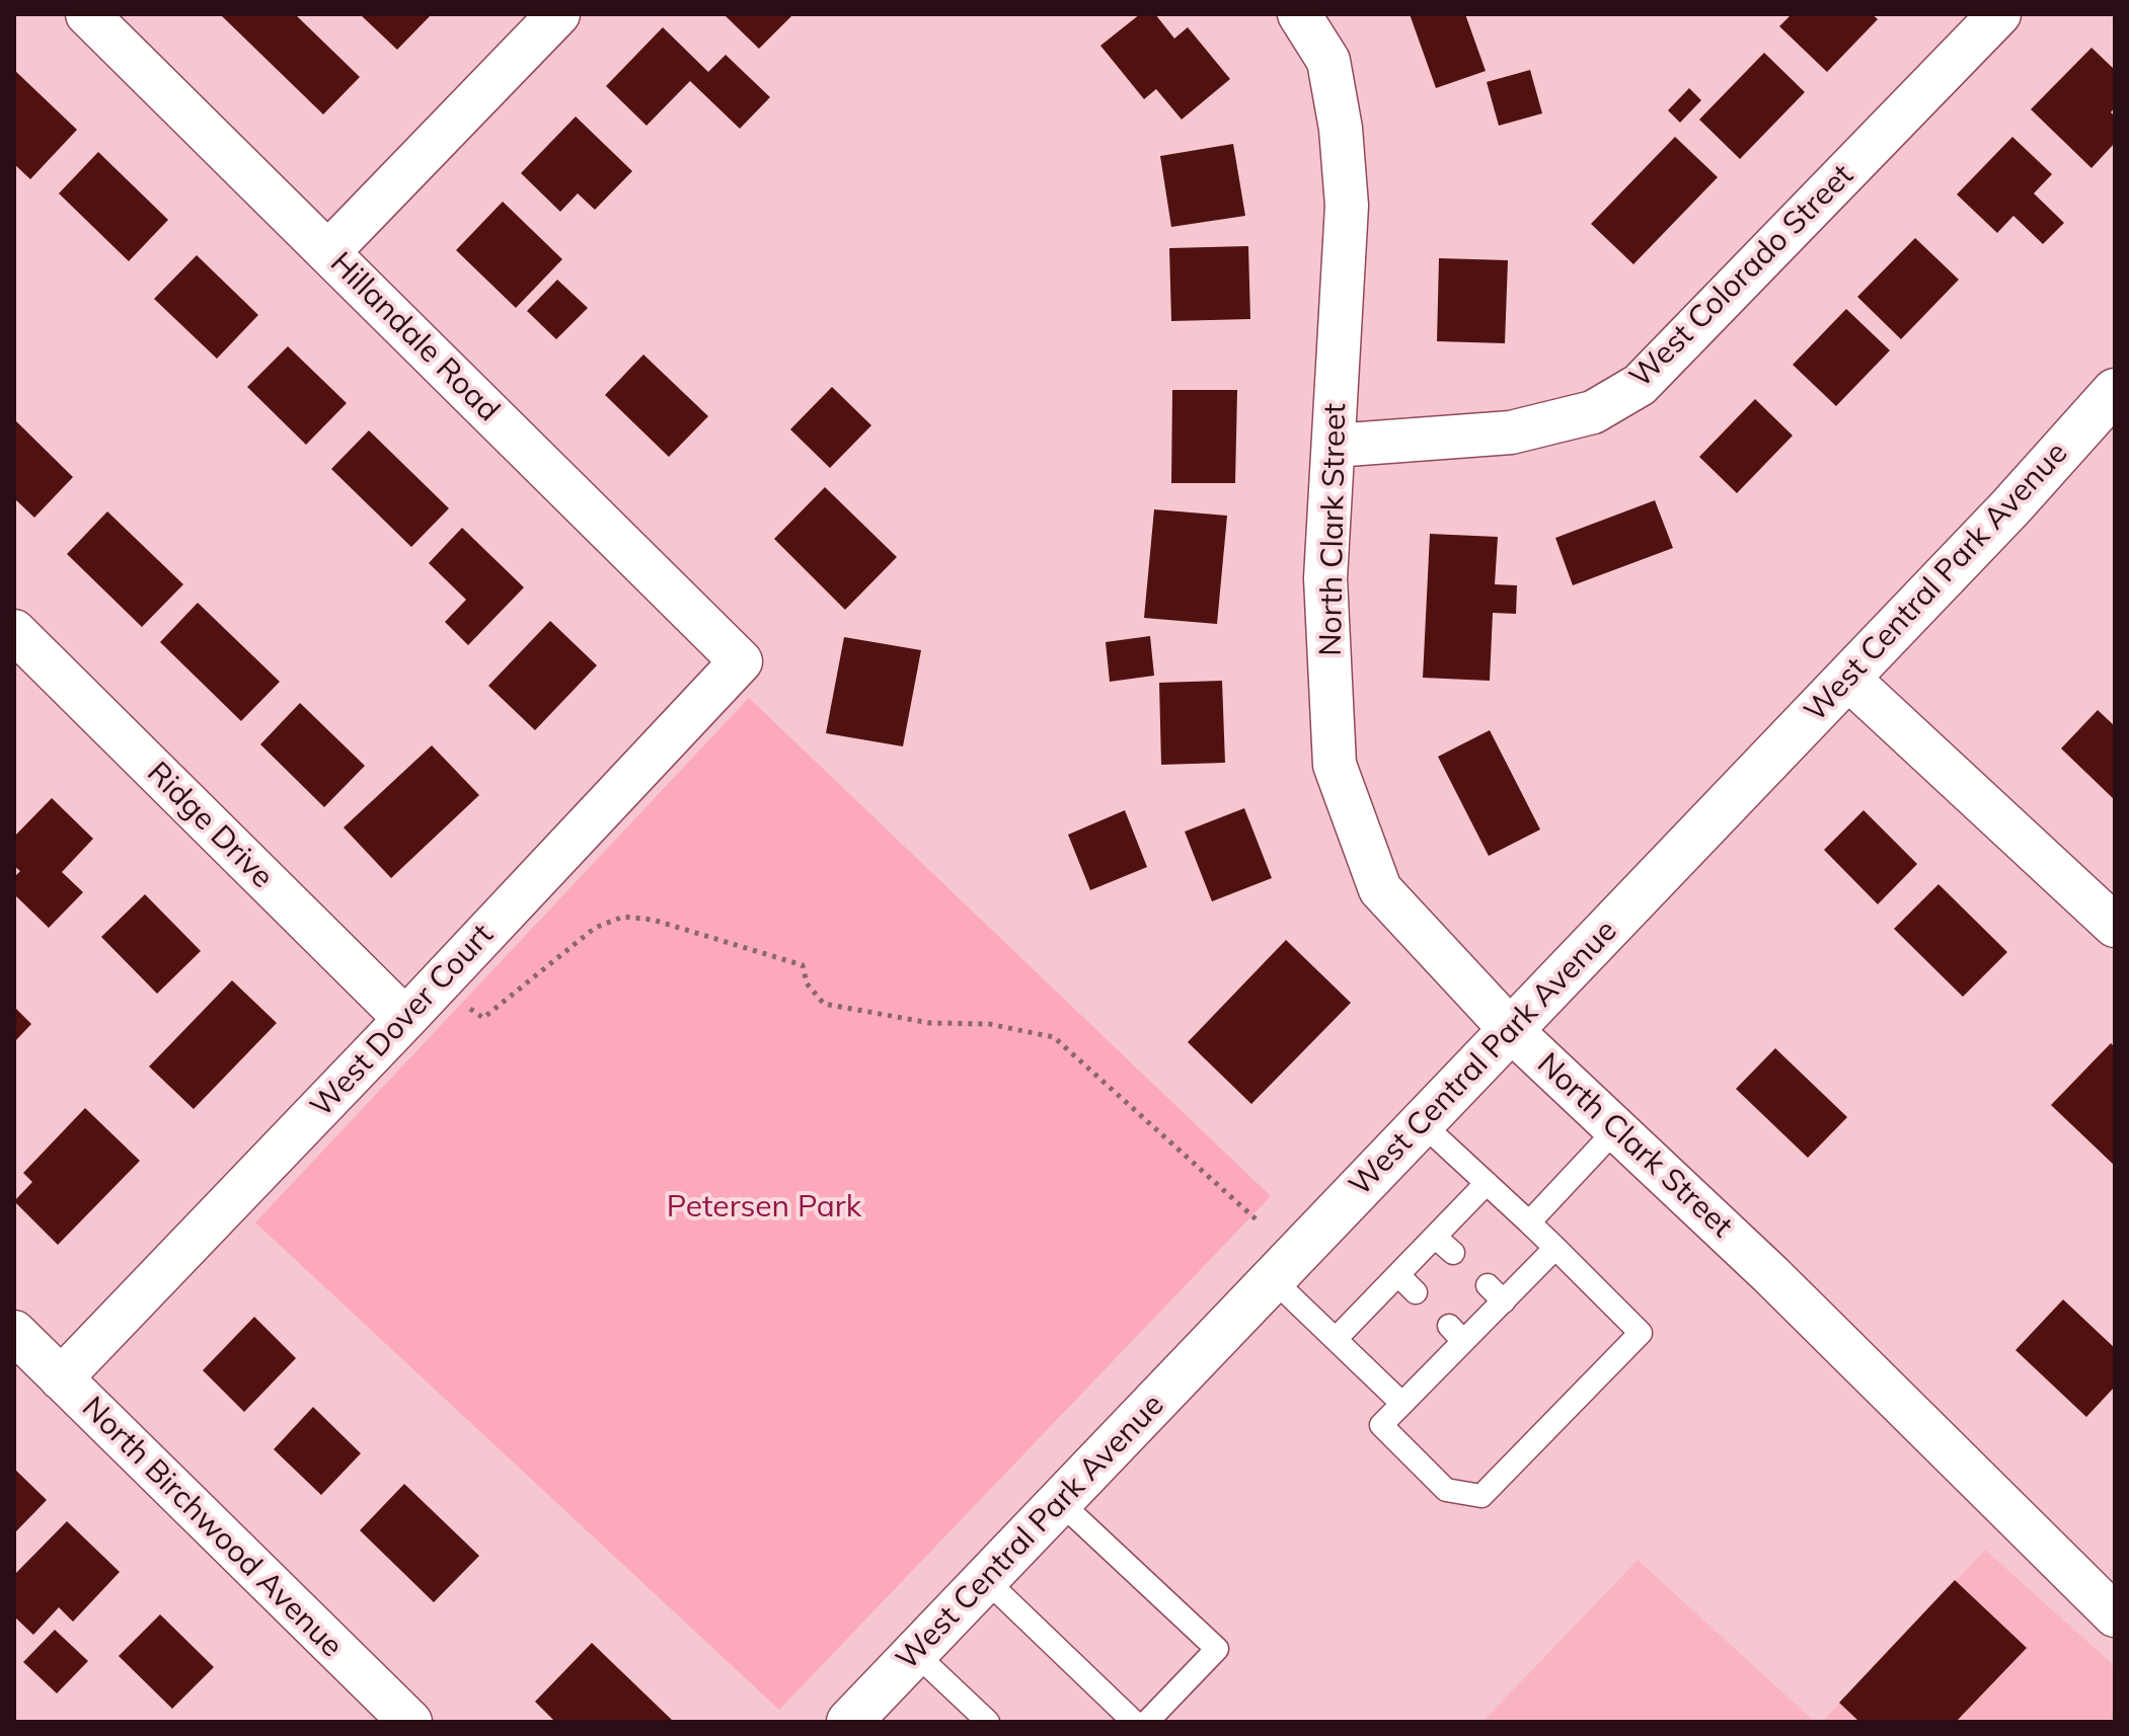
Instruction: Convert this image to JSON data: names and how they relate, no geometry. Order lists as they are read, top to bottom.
{
  "streets": {
    "street": [
      "West Colorado Street",
      "Hillandale Road",
      "North Clark Street",
      "West Central Park Avenue",
      "Ridge Drive",
      "West Dover Court",
      "North Birchwood Avenue"
    ]
  },
  "crossings": [
    ["West Colorado Street", "North Clark Street"],
    ["Hillandale Road", "West Dover Court"],
    ["North Clark Street", "West Central Park Avenue"],
    ["Ridge Drive", "West Dover Court"],
    ["West Dover Court", "North Birchwood Avenue"]
  ],
  "parks": ["Petersen Park"]
}
